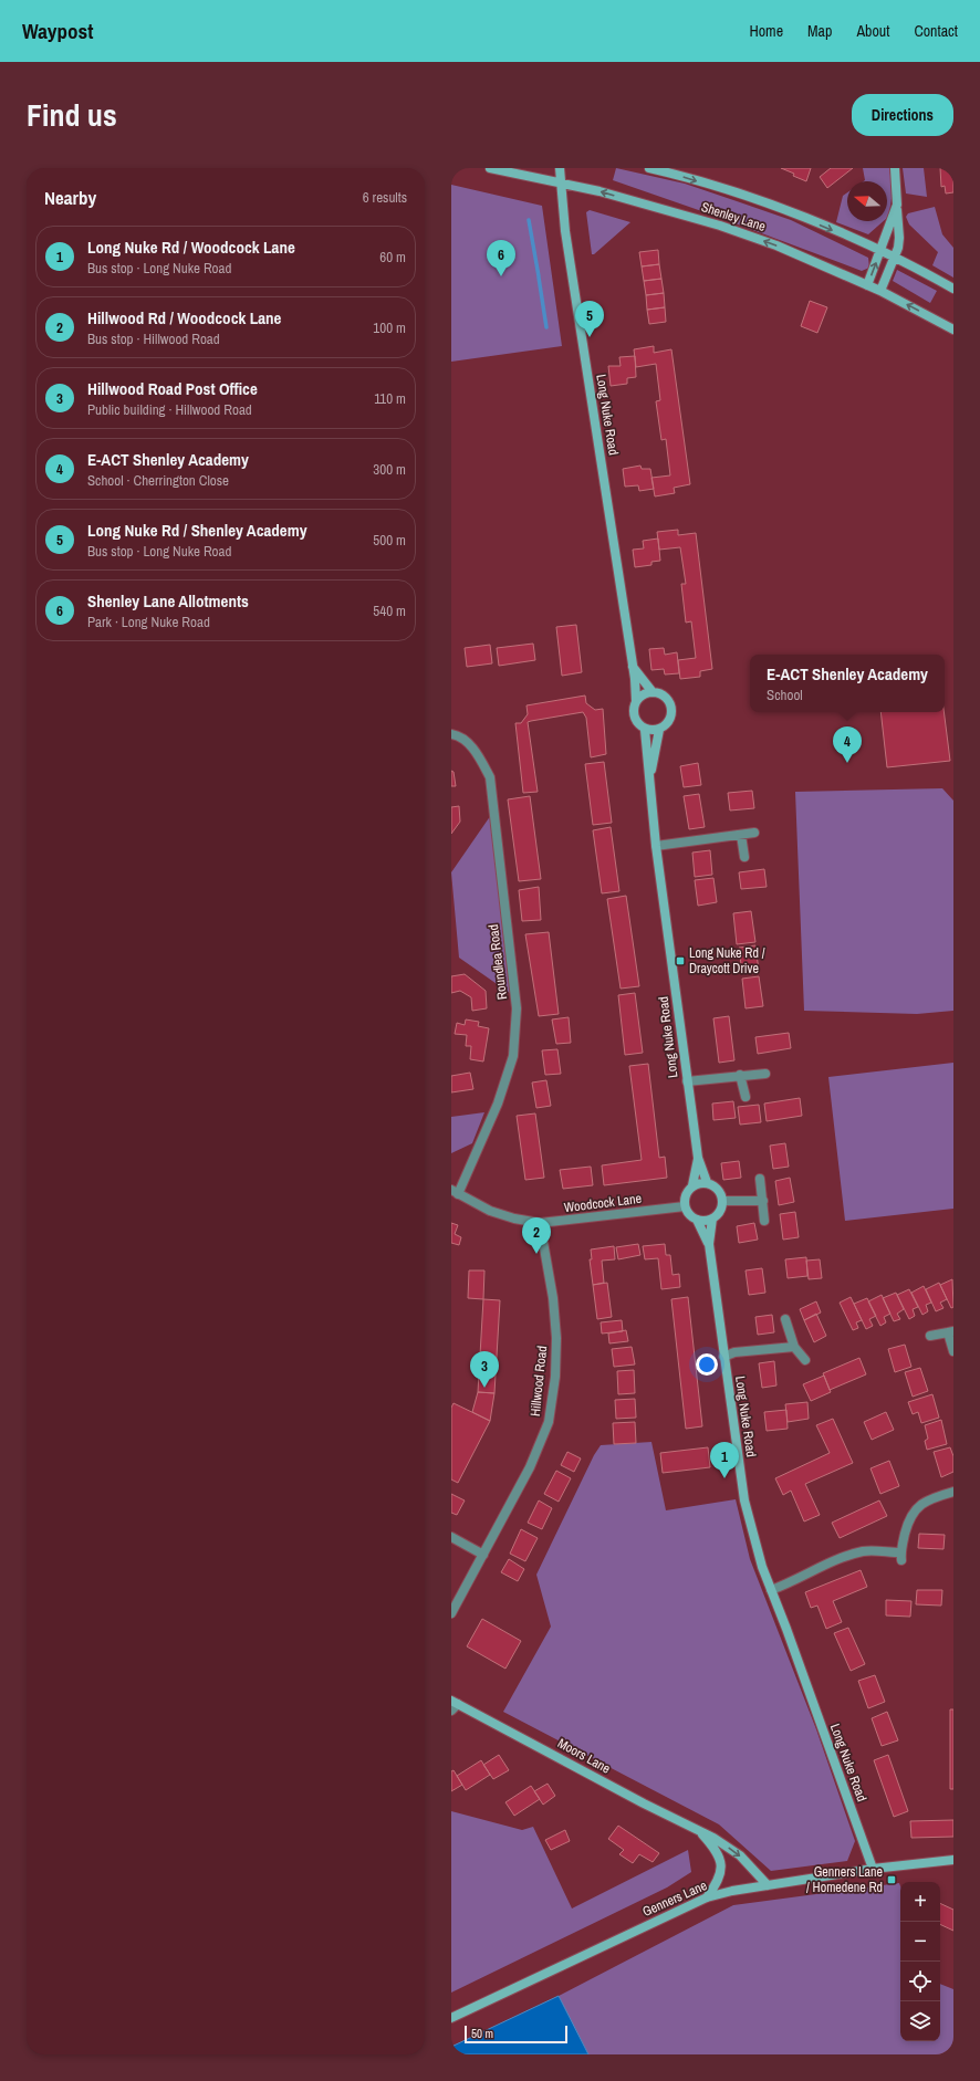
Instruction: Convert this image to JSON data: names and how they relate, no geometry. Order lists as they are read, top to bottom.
{
  "streets": {
    "street": [
      "Shenley Lane",
      "Long Nuke Road",
      "Roundlea Road",
      "Woodcock Lane",
      "Hillwood Road",
      "Moors Lane",
      "Genners Lane"
    ]
  },
  "crossings": [
    ["Shenley Lane", "Long Nuke Road"],
    ["Long Nuke Road", "Woodcock Lane"],
    ["Long Nuke Road", "Genners Lane"],
    ["Roundlea Road", "Woodcock Lane"],
    ["Woodcock Lane", "Hillwood Road"],
    ["Moors Lane", "Genners Lane"]
  ],
  "places": {
    "transit": ["Long Nuke Rd / Draycott Drive", "Genners Lane / Homedene Rd"]
  },
  "scale_bar": "50 m",
  "north": "left",
  "page": {
    "header": "Waypost",
    "nav": [
      "Home",
      "Map",
      "About",
      "Contact"
    ],
    "title": "Find us",
    "buttons": "Directions",
    "heading": ["Nearby", "6 results"],
    "list": [
      {
        "mark": "1",
        "name": "Long Nuke Rd / Woodcock Lane",
        "note": "Bus stop · Long Nuke Road",
        "value": "60 m"
      },
      {
        "mark": "2",
        "name": "Hillwood Rd / Woodcock Lane",
        "note": "Bus stop · Hillwood Road",
        "value": "100 m"
      },
      {
        "mark": "3",
        "name": "Hillwood Road Post Office",
        "note": "Public building · Hillwood Road",
        "value": "110 m"
      },
      {
        "mark": "4",
        "name": "E-ACT Shenley Academy",
        "note": "School · Cherrington Close",
        "value": "300 m"
      },
      {
        "mark": "5",
        "name": "Long Nuke Rd / Shenley Academy",
        "note": "Bus stop · Long Nuke Road",
        "value": "500 m"
      },
      {
        "mark": "6",
        "name": "Shenley Lane Allotments",
        "note": "Park · Long Nuke Road",
        "value": "540 m"
      }
    ],
    "pins": [
      "6",
      "5",
      "4",
      "2",
      "3",
      "1"
    ],
    "popup": ["E-ACT Shenley Academy", "School"],
    "map_buttons": ["+", "−"],
    "scale": "50 m"
  }
}
